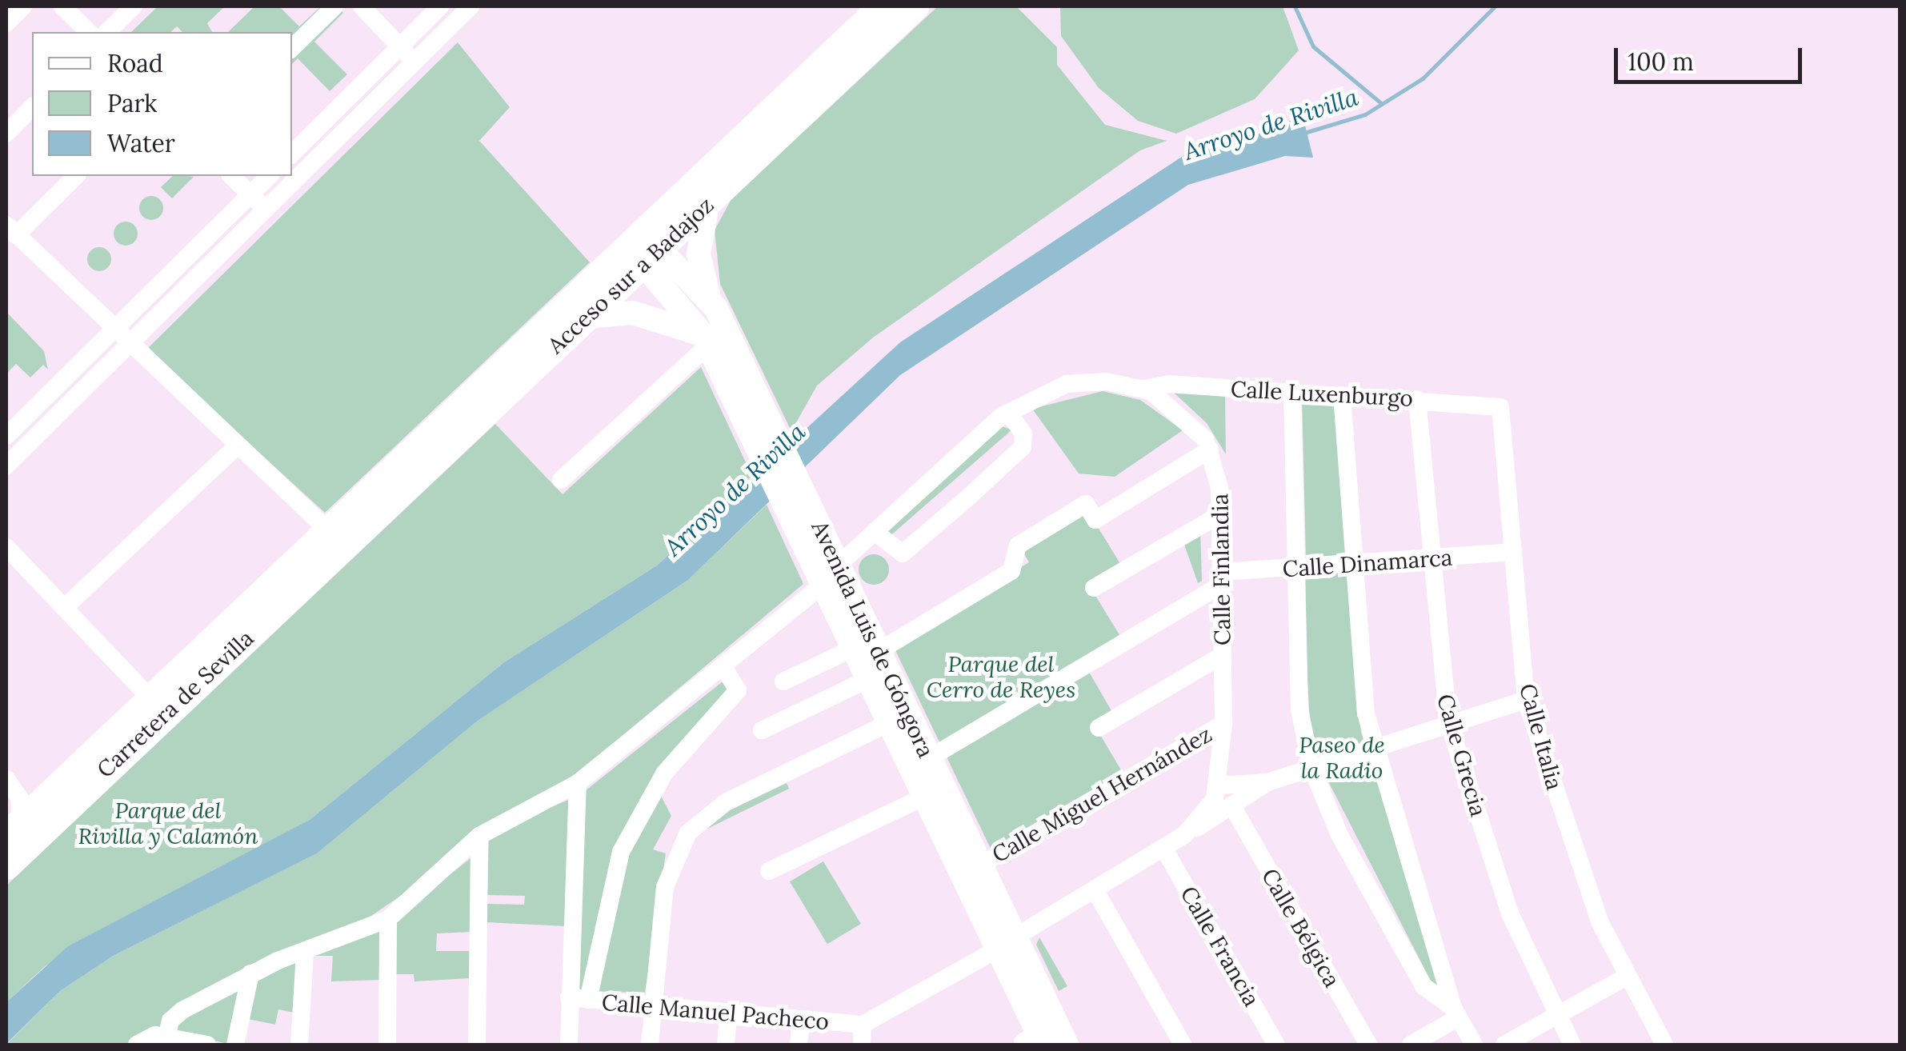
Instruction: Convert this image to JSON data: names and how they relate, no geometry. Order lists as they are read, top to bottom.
{
  "streets": {
    "highway": ["Acceso sur a Badajoz", "Carretera de Sevilla"],
    "main road": ["Avenida Luis de Góngora"],
    "street": [
      "Calle Luxenburgo",
      "Calle Dinamarca",
      "Calle Finlandia",
      "Calle Italia",
      "Calle Grecia",
      "Calle Miguel Hernández",
      "Calle Bélgica",
      "Calle Francia",
      "Calle Manuel Pacheco"
    ]
  },
  "crossings": [
    ["Acceso sur a Badajoz", "Avenida Luis de Góngora"],
    ["Acceso sur a Badajoz", "Carretera de Sevilla"],
    ["Calle Luxenburgo", "Calle Finlandia"],
    ["Calle Luxenburgo", "Calle Italia"],
    ["Calle Luxenburgo", "Calle Grecia"],
    ["Calle Dinamarca", "Calle Finlandia"],
    ["Calle Dinamarca", "Calle Italia"],
    ["Calle Dinamarca", "Calle Grecia"],
    ["Calle Finlandia", "Calle Miguel Hernández"],
    ["Avenida Luis de Góngora", "Calle Miguel Hernández"]
  ],
  "water": ["Arroyo de Rivilla"],
  "parks": ["Parque del Cerro de Reyes", "Paseo de la Radio", "Parque del Rivilla y Calamón"],
  "legend": ["Road", "Park", "Water"],
  "scale_bar": "100 m"
}
